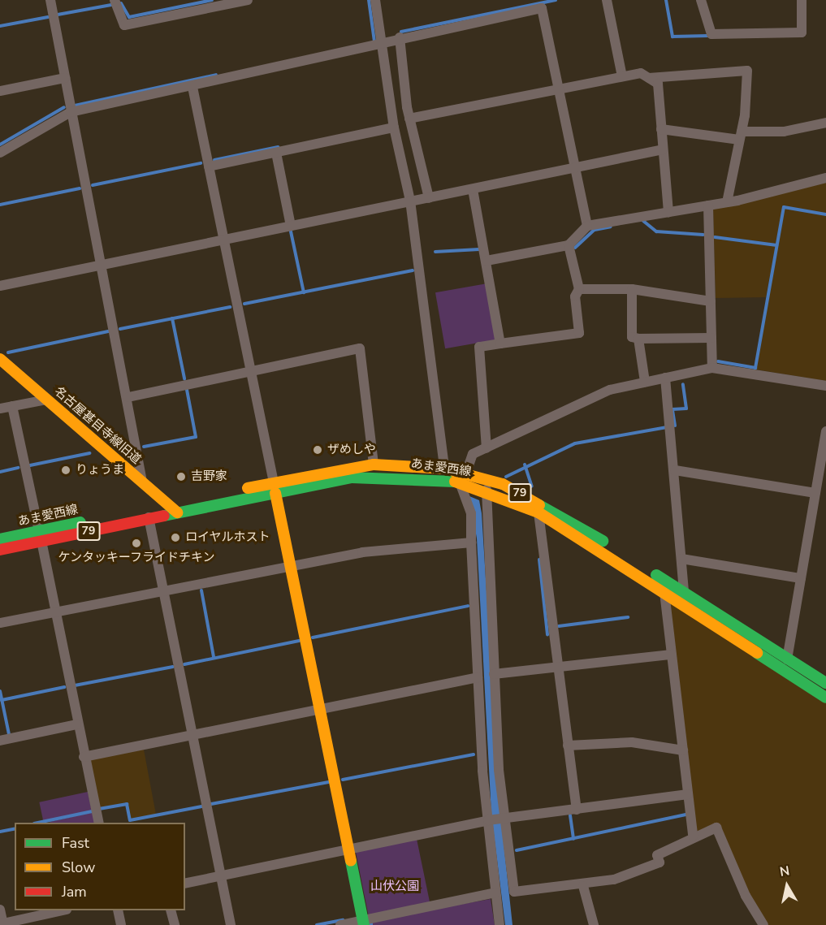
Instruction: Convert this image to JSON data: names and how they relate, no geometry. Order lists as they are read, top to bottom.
{
  "streets": {
    "main road": ["名古屋甚目寺線旧道", "あま愛西線", "79"]
  },
  "crossings": [
    ["名古屋甚目寺線旧道", "あま愛西線"]
  ],
  "parks": ["山伏公園"],
  "places": [
    "ザめしや",
    "りょうま",
    "吉野家",
    "ロイヤルホスト",
    "ケンタッキーフライドチキン"
  ],
  "legend": ["Fast", "Slow", "Jam"],
  "north": "top"
}
